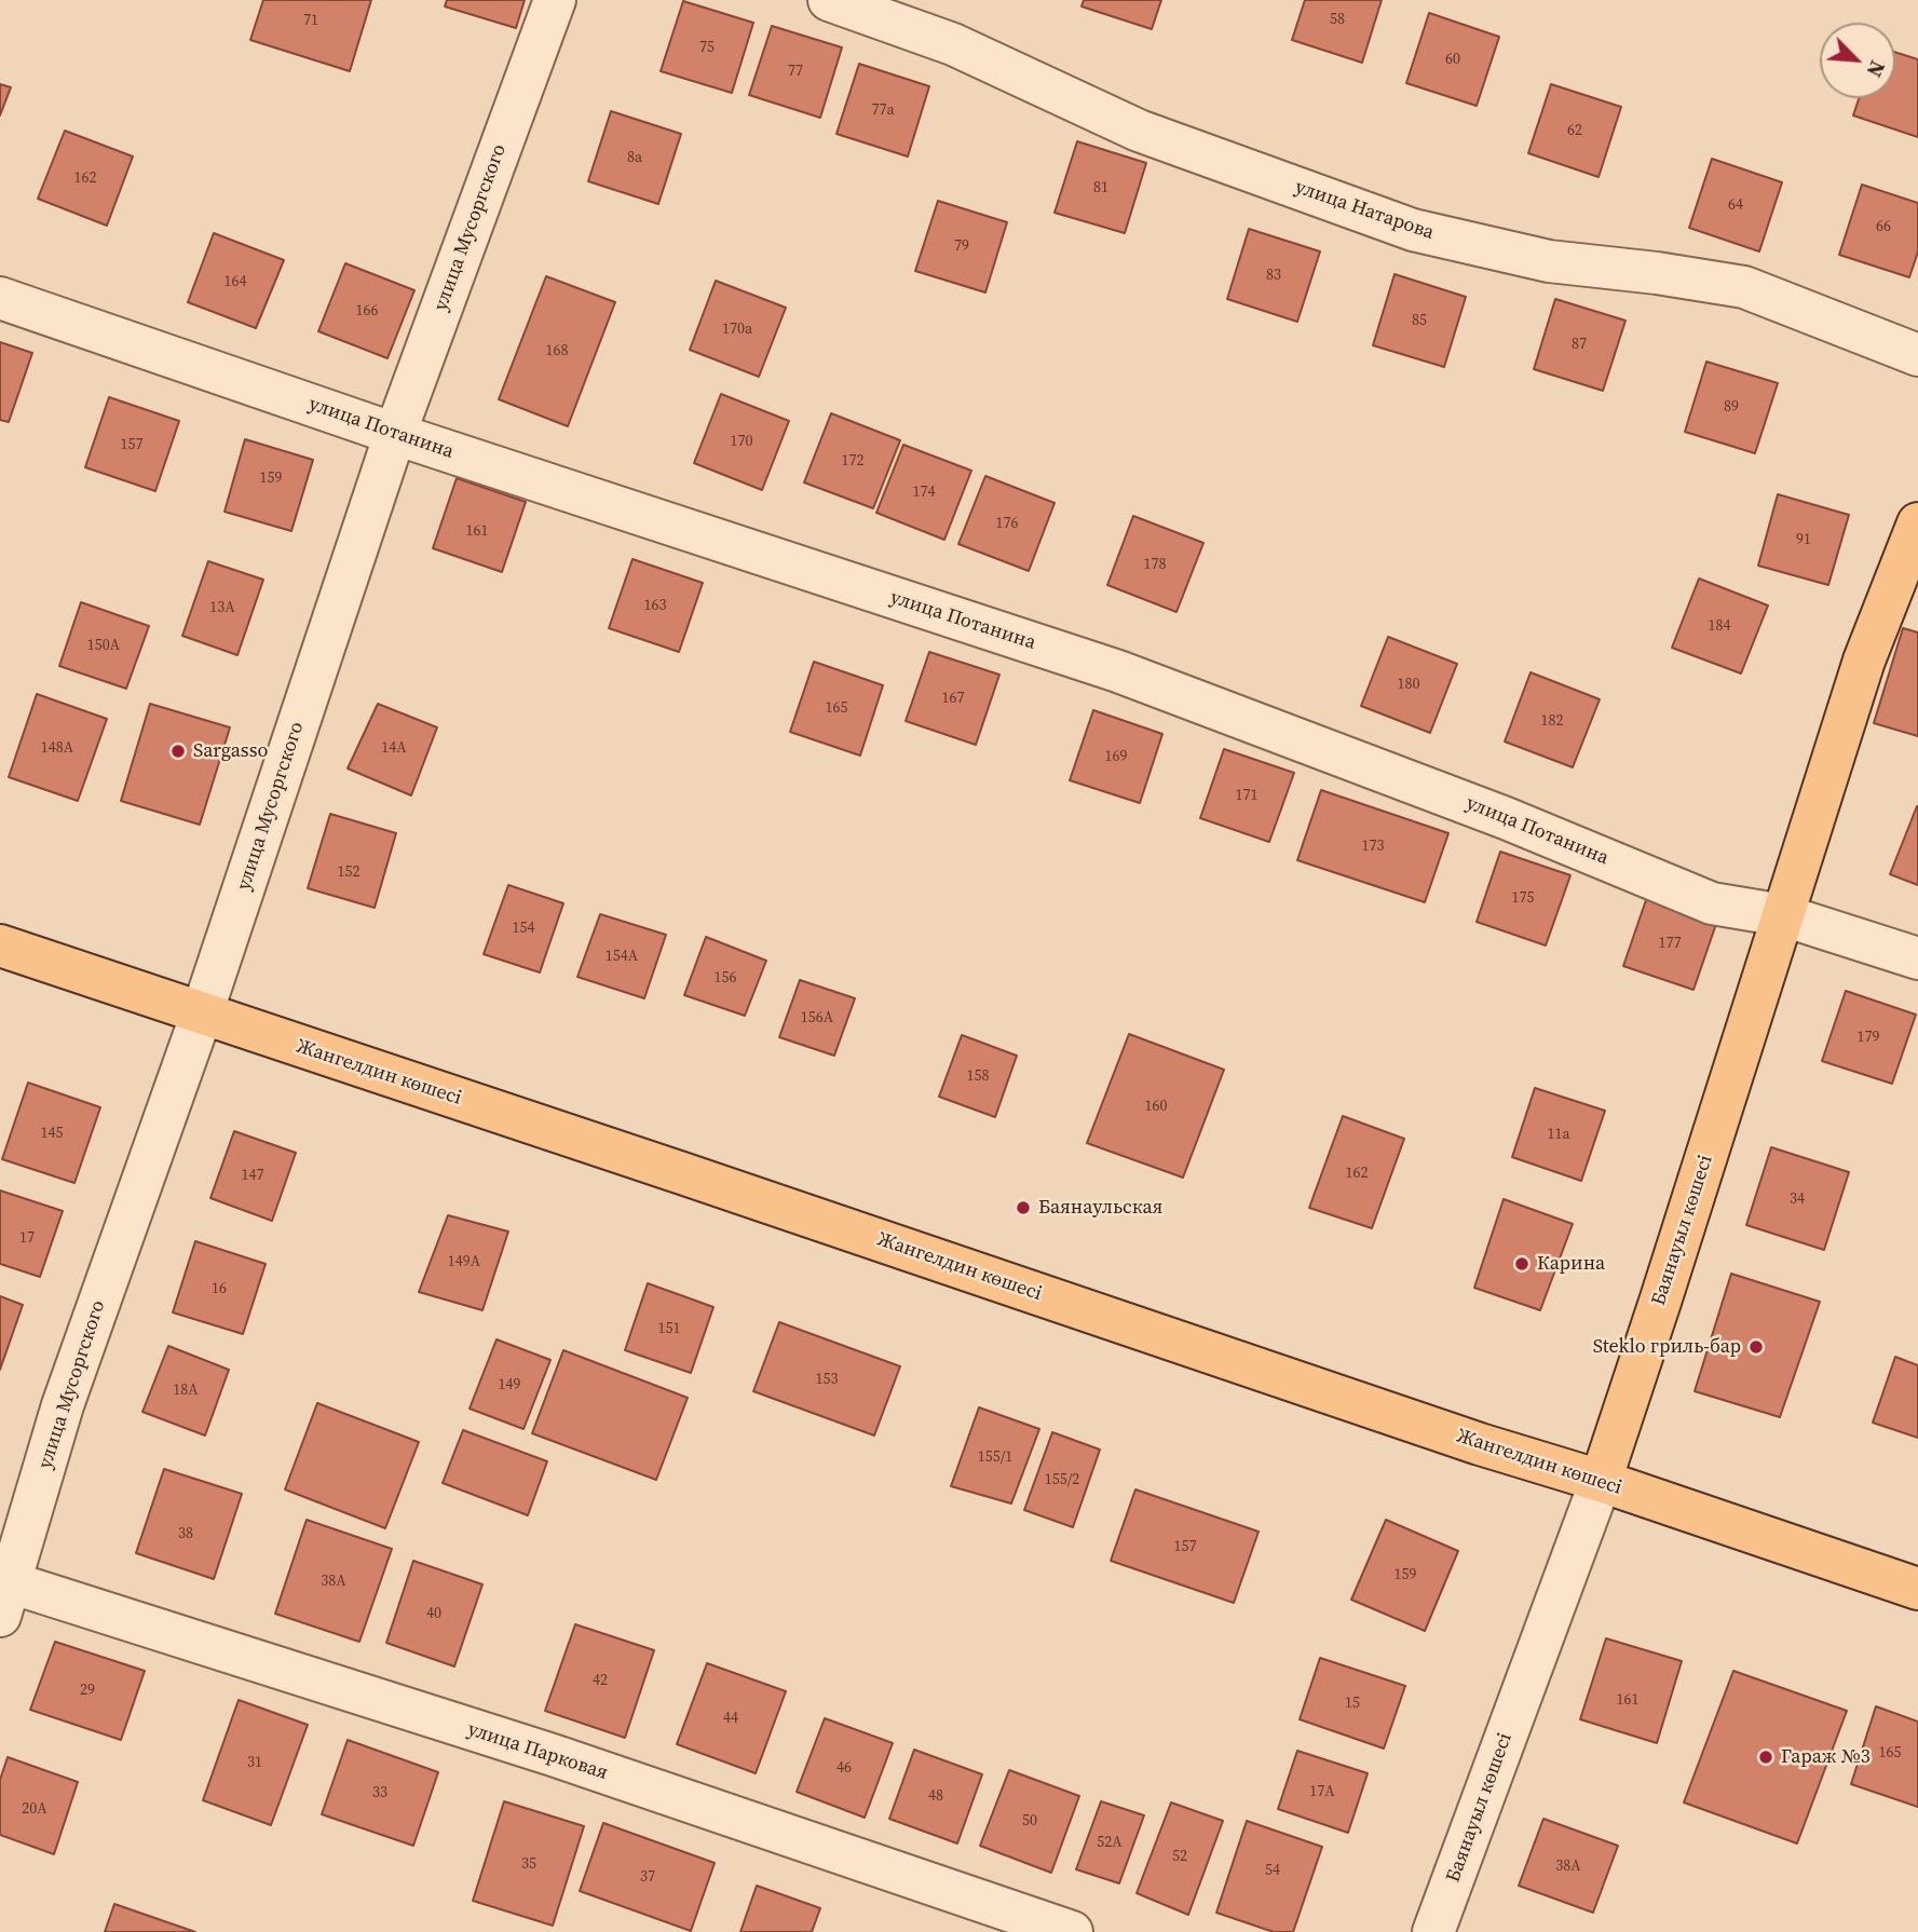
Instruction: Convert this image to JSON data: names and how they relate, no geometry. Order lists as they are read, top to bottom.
{
  "streets": {
    "main road": ["Жангелдин көшесі", "Баянауыл көшесі"],
    "street": [
      "улица Натарова",
      "улица Мусоргского",
      "улица Потанина",
      "улица Парковая"
    ]
  },
  "crossings": [
    ["улица Мусоргского", "улица Потанина"],
    ["улица Мусоргского", "Жангелдин көшесі"],
    ["улица Мусоргского", "улица Парковая"],
    ["улица Потанина", "Баянауыл көшесі"],
    ["Жангелдин көшесі", "Баянауыл көшесі"]
  ],
  "places": [
    "Sargasso",
    "Баянаульская",
    "Карина",
    "Steklo гриль-бар",
    "Гараж №3"
  ],
  "house_numbers": [
    "58",
    "71",
    "75",
    "60",
    "77",
    "77а",
    "62",
    "8а",
    "162",
    "81",
    "64",
    "66",
    "79",
    "83",
    "164",
    "166",
    "85",
    "170а",
    "87",
    "168",
    "89",
    "170",
    "157",
    "172",
    "159",
    "174",
    "176",
    "161",
    "91",
    "178",
    "163",
    "13А",
    "184",
    "150А",
    "180",
    "167",
    "165",
    "182",
    "148А",
    "14А",
    "169",
    "171",
    "173",
    "152",
    "175",
    "154",
    "177",
    "154А",
    "156",
    "156А",
    "179",
    "158",
    "160",
    "145",
    "11а",
    "162",
    "147",
    "34",
    "17",
    "149А",
    "16",
    "151",
    "153",
    "149",
    "18А",
    "155/1",
    "155/2",
    "38",
    "157",
    "159",
    "38А",
    "40",
    "42",
    "29",
    "161",
    "15",
    "44",
    "165",
    "31",
    "46",
    "17А",
    "33",
    "48",
    "20А",
    "50",
    "52А",
    "52",
    "35",
    "38А",
    "54",
    "37"
  ],
  "north": "bottom right"
}
